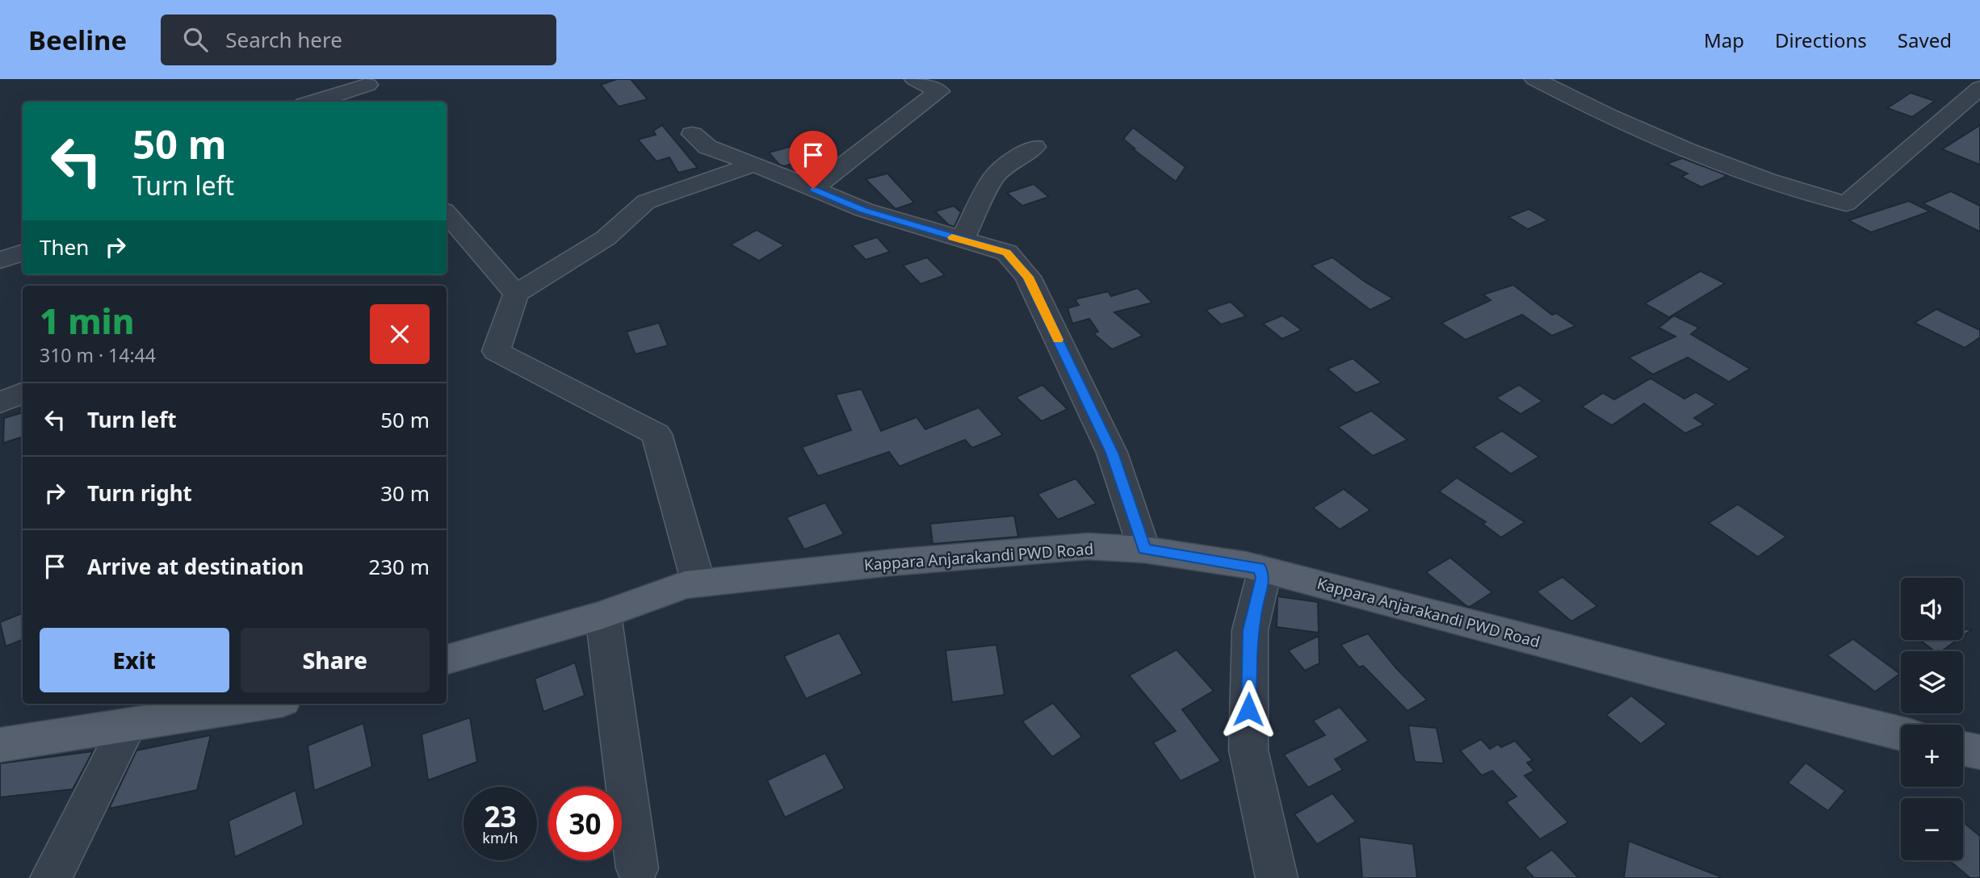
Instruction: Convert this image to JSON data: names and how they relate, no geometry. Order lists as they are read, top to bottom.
{
  "streets": {
    "main road": ["Kappara Anjarakandi PWD Road"]
  },
  "page": {
    "header": "Beeline",
    "search": "Search here",
    "nav": ["Map", "Directions", "Saved"],
    "turn": ["50 m", "Turn left"],
    "then": "Then",
    "heading": ["1 min", "310 m · 14:44"],
    "list": [
      {
        "name": "Turn left",
        "value": "50 m"
      },
      {
        "name": "Turn right",
        "value": "30 m"
      },
      {
        "name": "Arrive at destination",
        "value": "230 m"
      }
    ],
    "map_buttons": ["+", "−"],
    "buttons": ["Exit", "Share"],
    "speed": "23 km/h",
    "limit": "30"
  }
}
